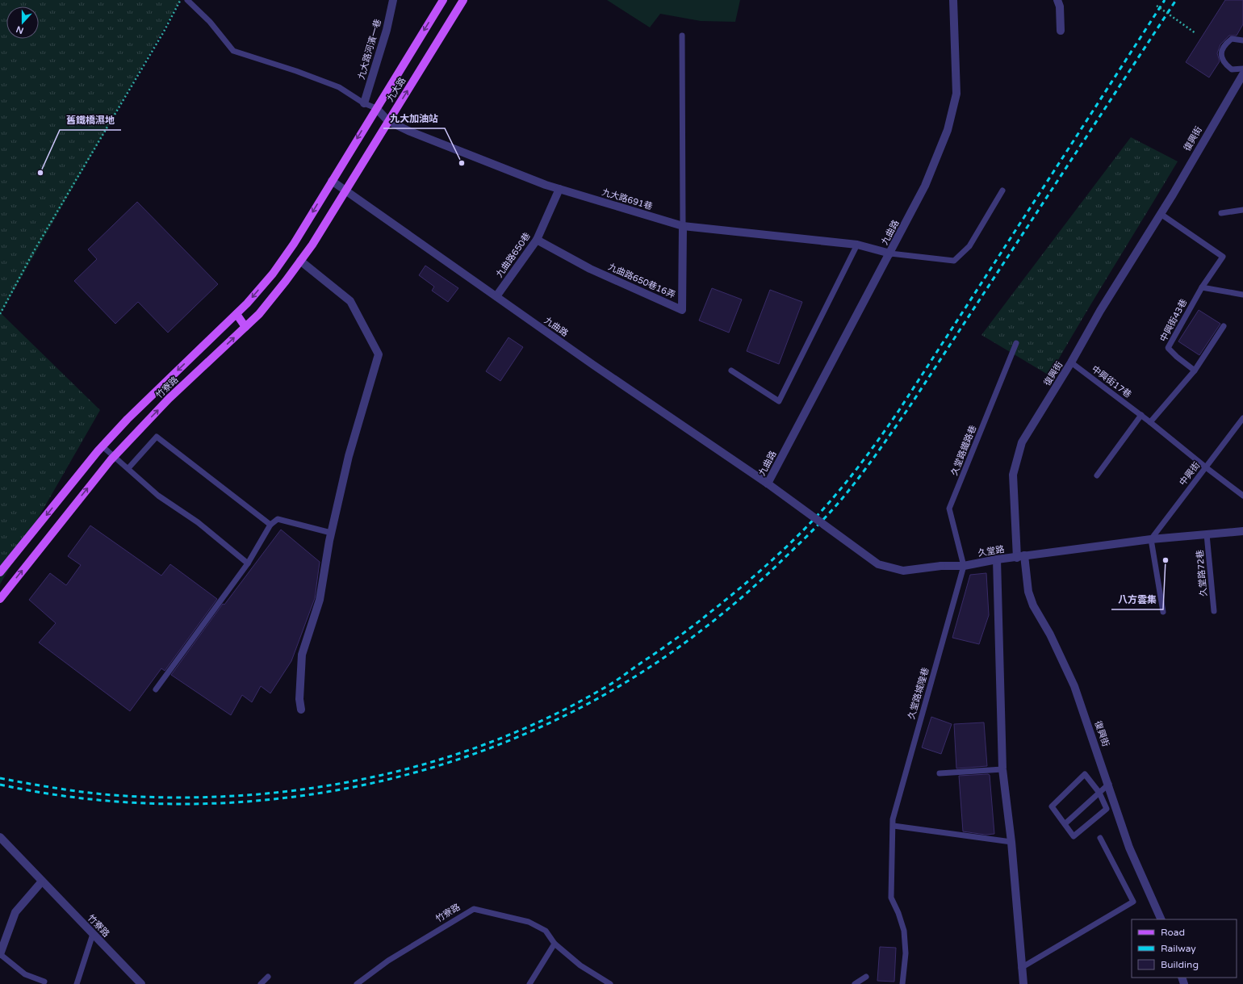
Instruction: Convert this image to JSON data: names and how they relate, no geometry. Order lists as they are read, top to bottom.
{
  "streets": {
    "main road": ["九大路", "竹寮路"],
    "street": [
      "九大路河濱一巷",
      "復興街",
      "九大路691巷",
      "九曲路",
      "九曲路650巷",
      "九曲路650巷16弄",
      "久堂路"
    ],
    "lane": [
      "中興街43巷",
      "中興街17巷",
      "久堂路鐵路巷",
      "中興街",
      "久堂路72巷",
      "久堂路城隍巷"
    ]
  },
  "crossings": [
    ["九大路", "九大路691巷"],
    ["九大路", "九曲路"],
    ["九大路", "竹寮路"],
    ["復興街", "中興街17巷"],
    ["復興街", "久堂路"],
    ["九大路691巷", "九曲路"],
    ["九大路691巷", "九曲路650巷"],
    ["九大路691巷", "九曲路650巷16弄"],
    ["九曲路", "九曲路650巷"],
    ["九曲路", "竹寮路"],
    ["九曲路", "久堂路"],
    ["九曲路650巷", "九曲路650巷16弄"],
    ["中興街17巷", "中興街"],
    ["久堂路鐵路巷", "久堂路"],
    ["久堂路鐵路巷", "久堂路城隍巷"],
    ["中興街", "久堂路"],
    ["久堂路", "久堂路72巷"],
    ["久堂路", "久堂路城隍巷"]
  ],
  "places": ["九大加油站", "舊鐵橋濕地", "八方雲集"],
  "legend": ["Road", "Railway", "Building"],
  "north": "bottom"
}
